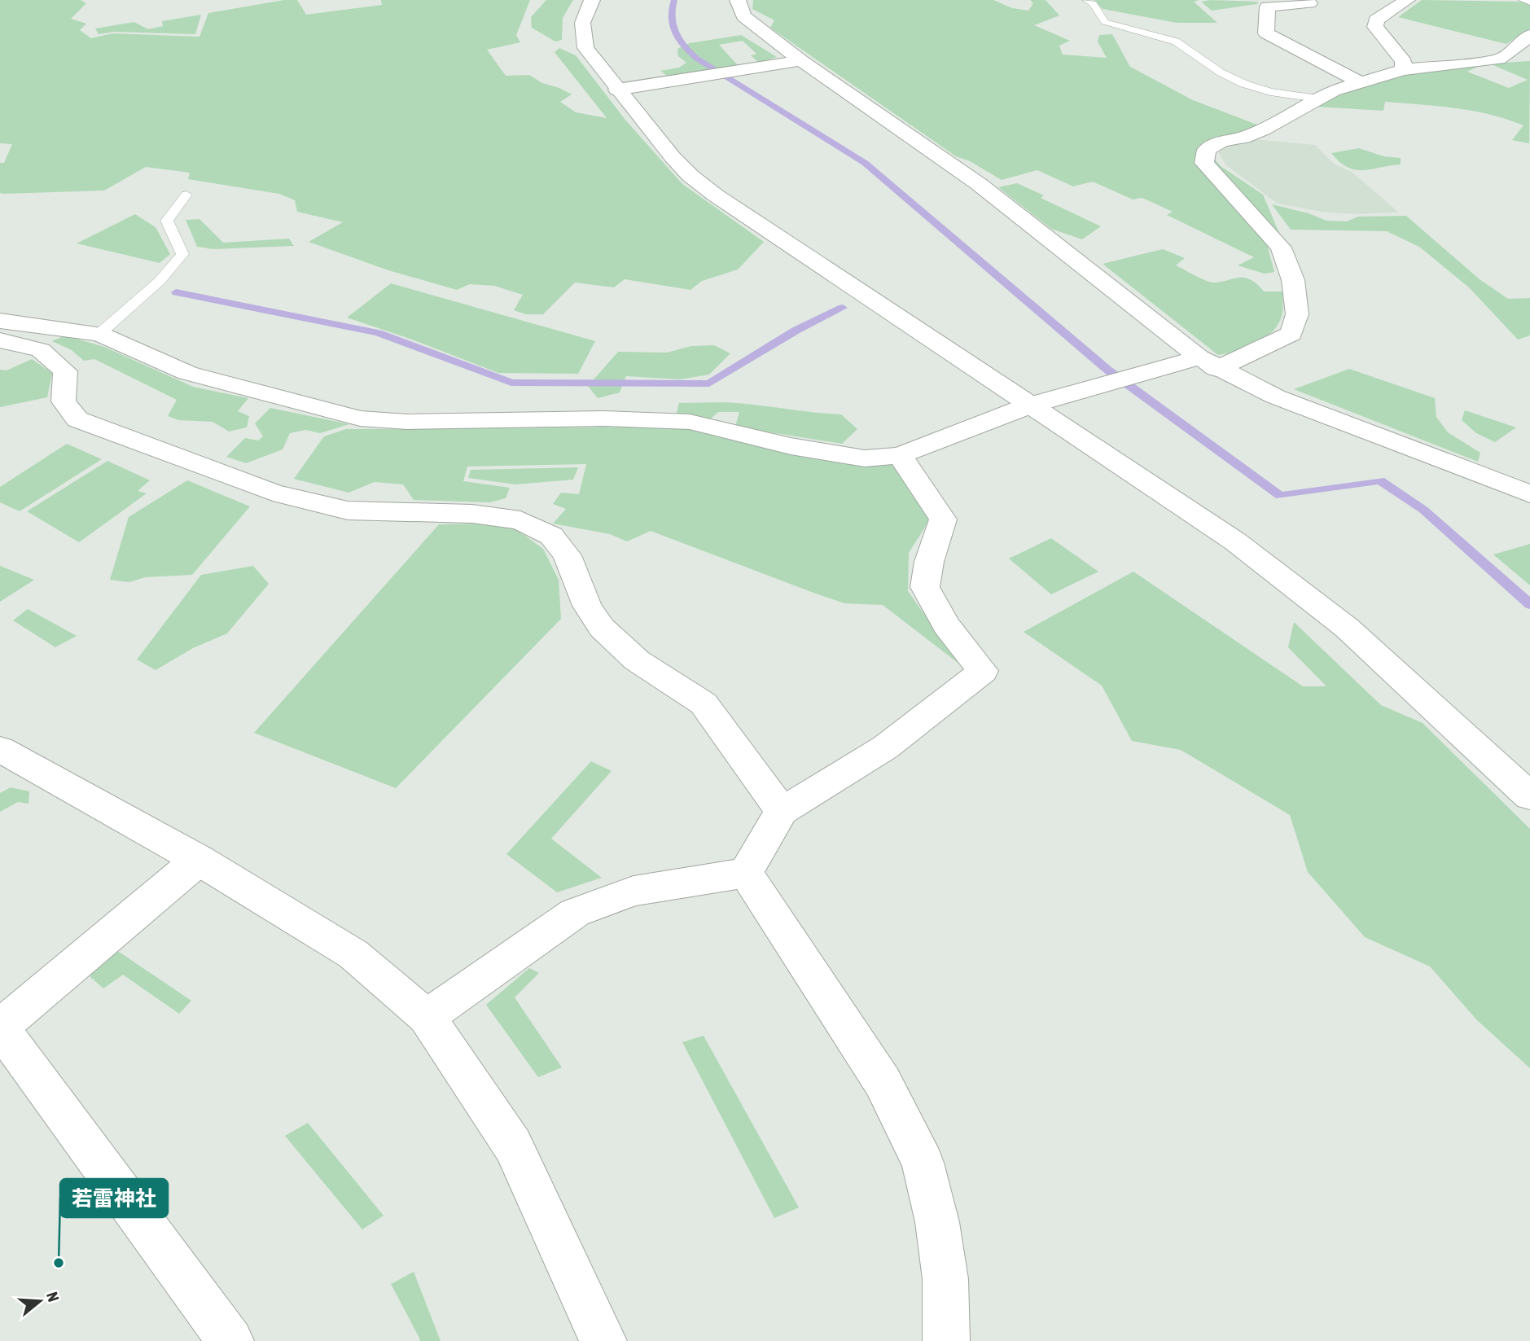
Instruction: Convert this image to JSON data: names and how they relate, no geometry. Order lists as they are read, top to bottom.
{
  "places": ["若雷神社"],
  "north": "right"
}
